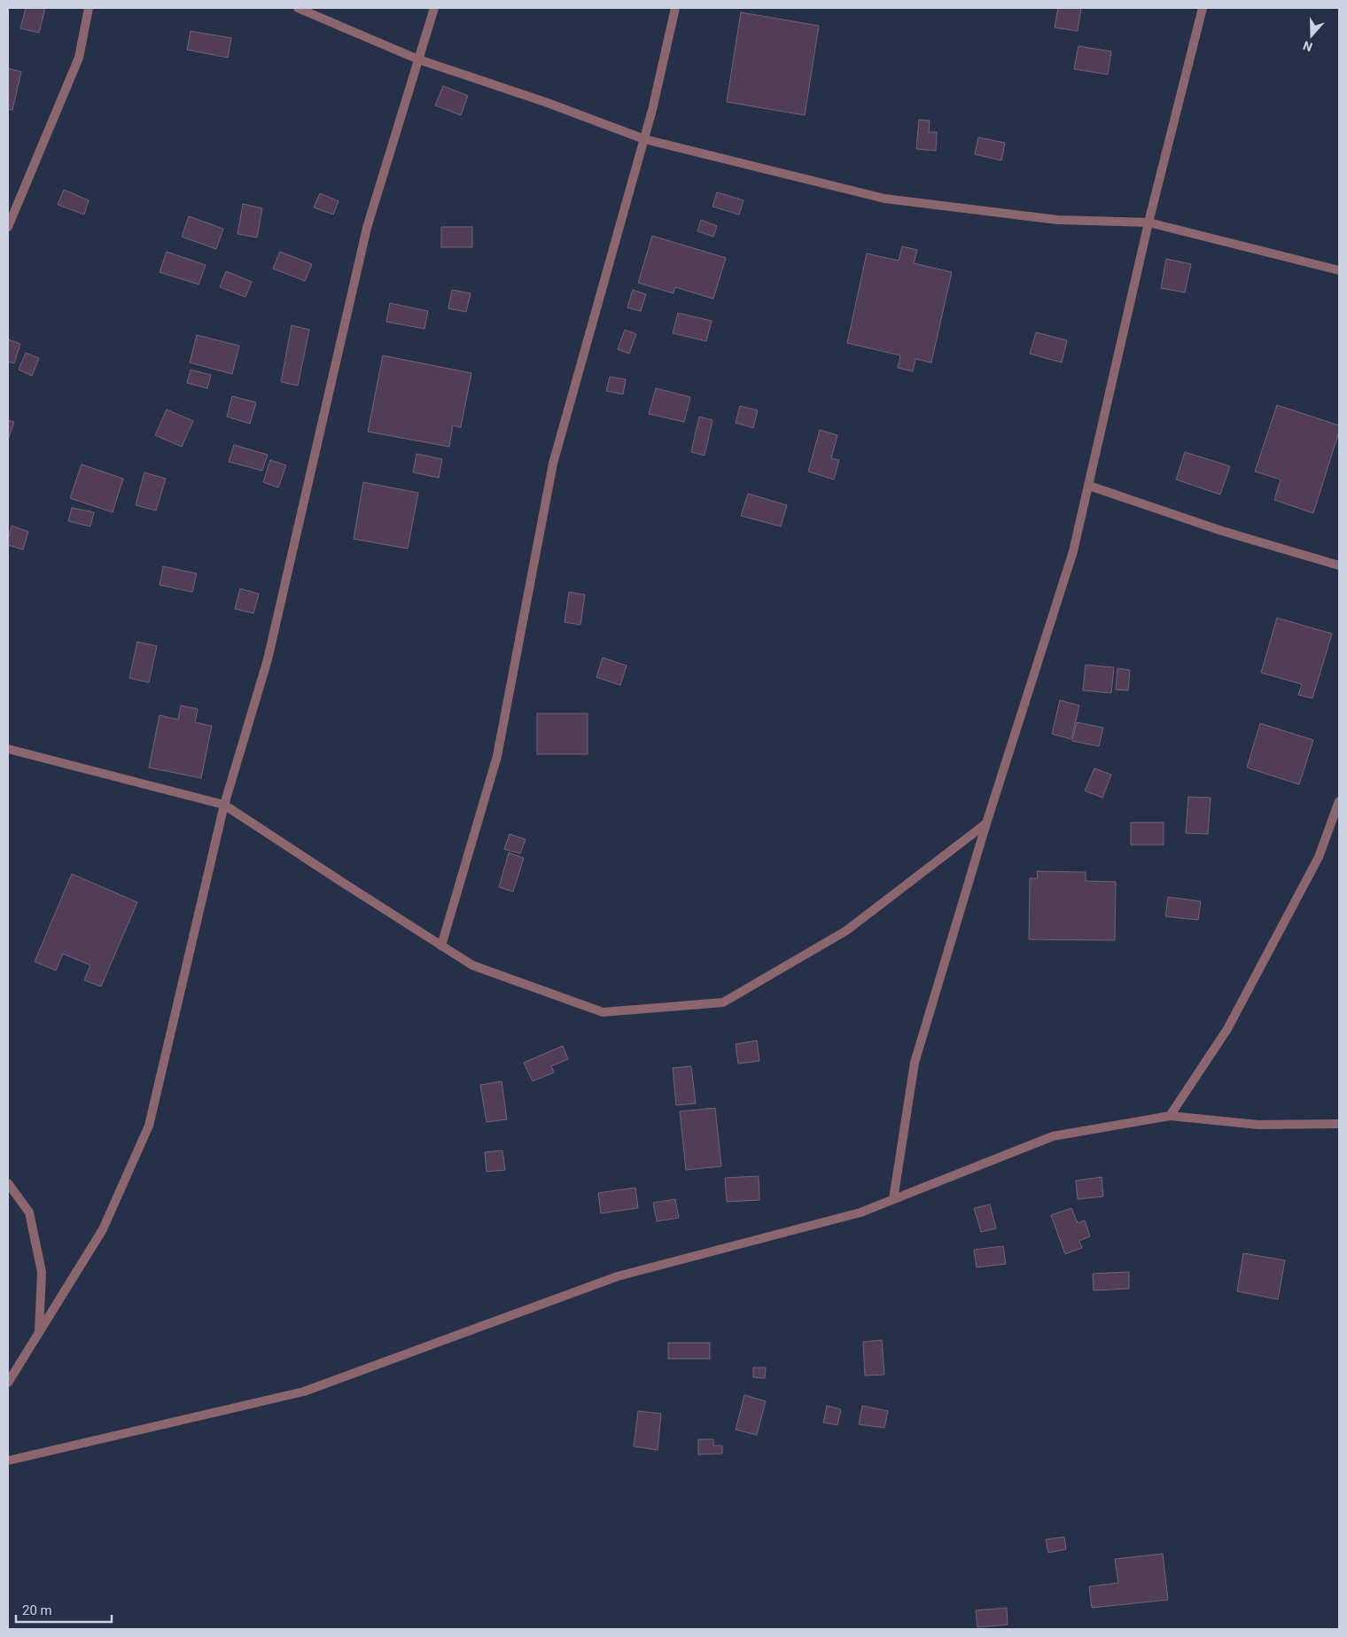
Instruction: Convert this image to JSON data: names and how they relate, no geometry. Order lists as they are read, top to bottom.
{
  "scale_bar": "20 m",
  "north": "bottom"
}
